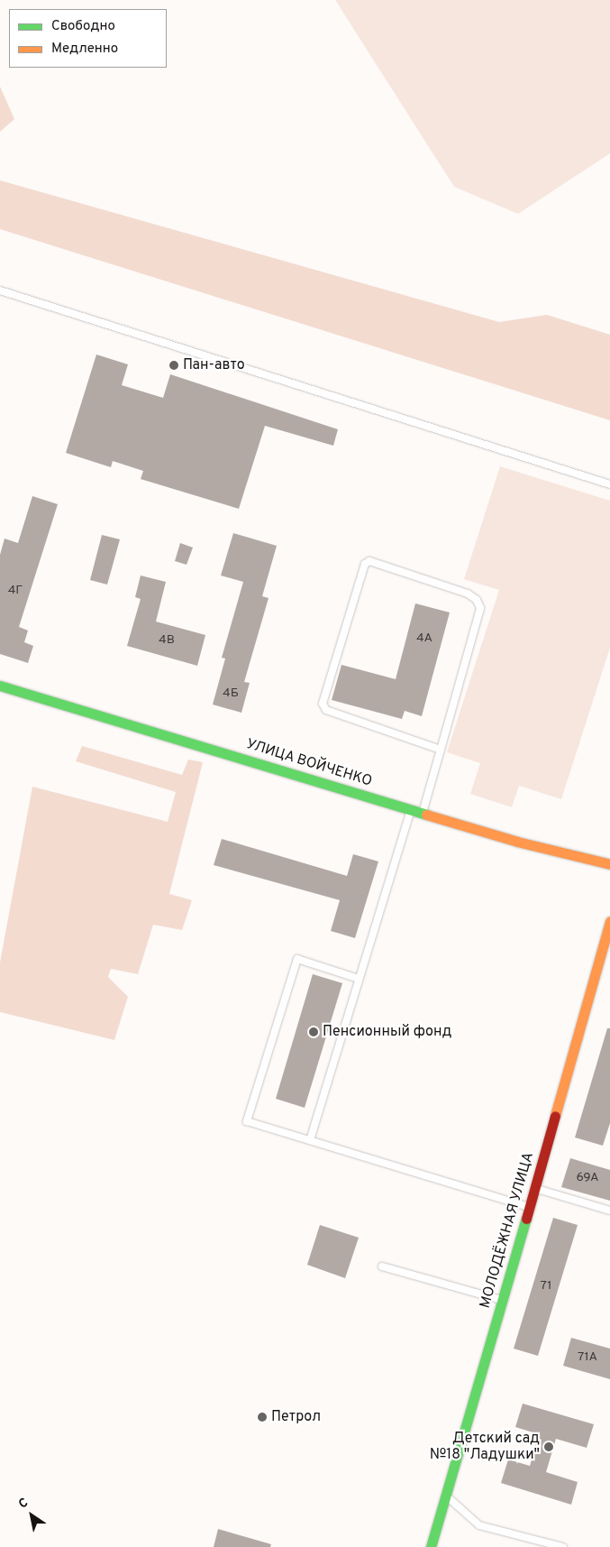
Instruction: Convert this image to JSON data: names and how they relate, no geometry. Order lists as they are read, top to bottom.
{
  "streets": {
    "main road": ["УЛИЦА ВОЙЧЕНКО", "МОЛОДЁЖНАЯ УЛИЦА"]
  },
  "places": [
    "Пан-авто",
    "Пенсионный фонд",
    "Петрол",
    "Детский сад №18 \"Ладушки\""
  ],
  "house_numbers": [
    "4Г",
    "4А",
    "4В",
    "4Б",
    "69А",
    "71",
    "71А"
  ],
  "legend": ["Свободно", "Медленно"],
  "north": "top left"
}
